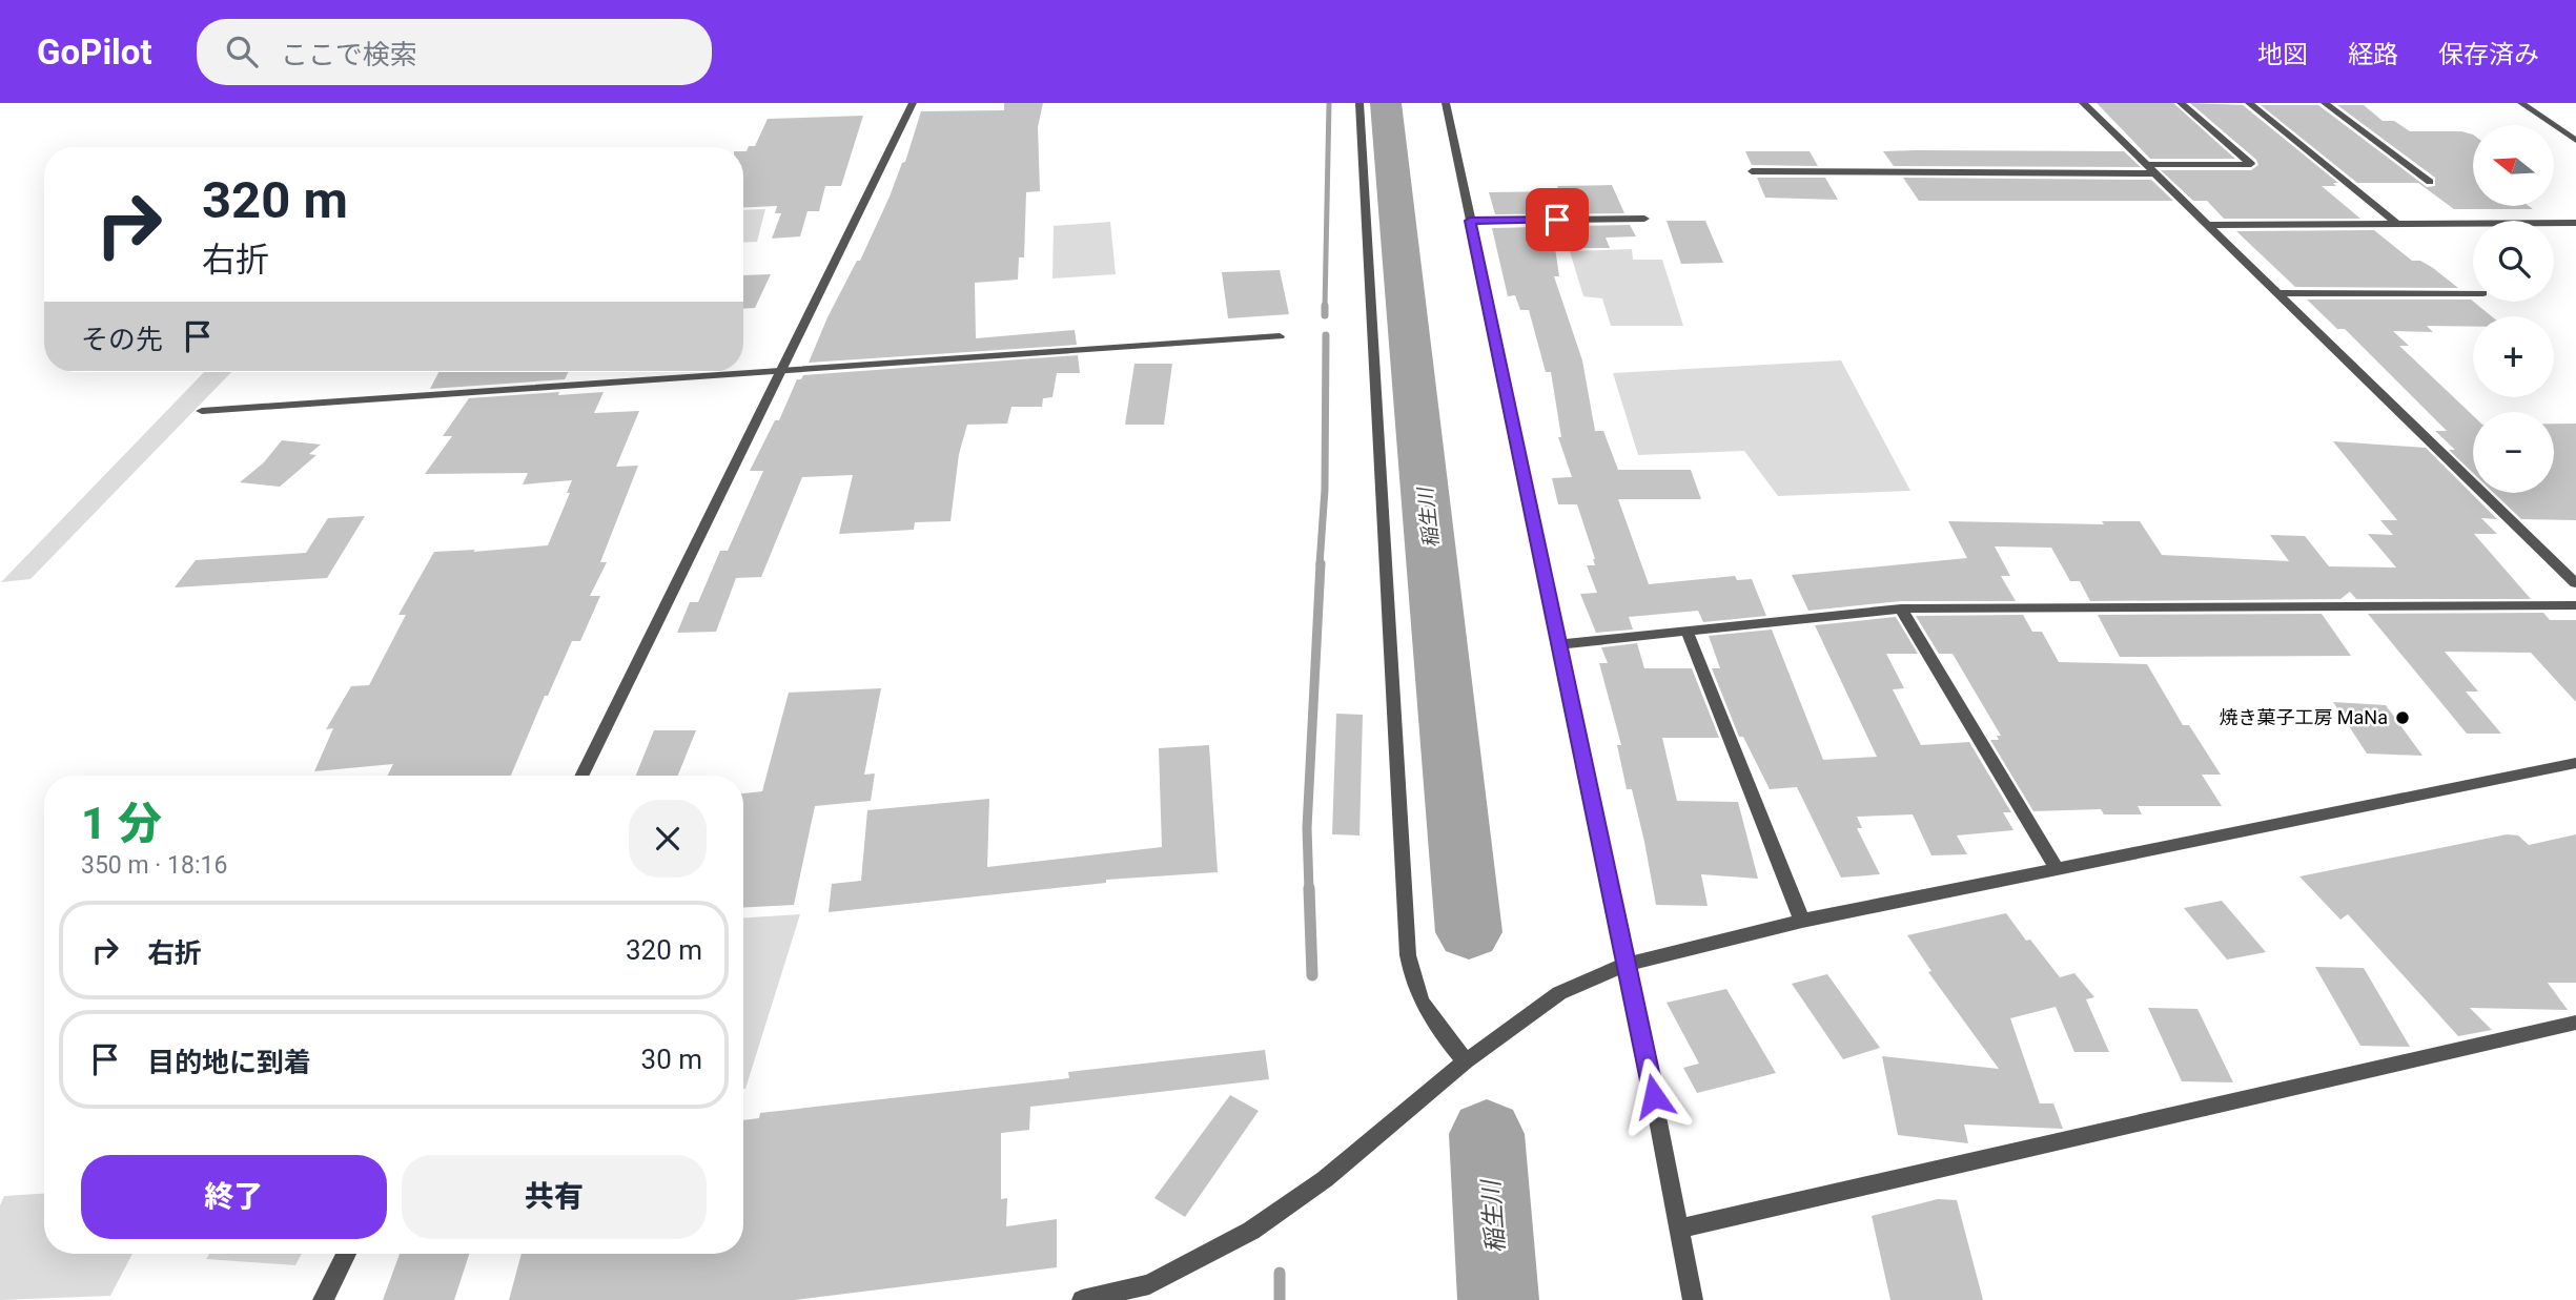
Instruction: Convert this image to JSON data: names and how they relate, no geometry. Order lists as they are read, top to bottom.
{
  "water": ["稲生川"],
  "places": ["焼き菓子工房 MaNa"],
  "north": "left",
  "page": {
    "header": "GoPilot",
    "search": "ここで検索",
    "nav": ["地図", "経路", "保存済み"],
    "map_buttons": ["+", "−"],
    "turn": ["320 m", "右折"],
    "then": "その先",
    "heading": ["1 分", "350 m · 18:16"],
    "list": [
      {
        "name": "右折",
        "value": "320 m"
      },
      {
        "name": "目的地に到着",
        "value": "30 m"
      }
    ],
    "buttons": ["終了", "共有"]
  }
}
